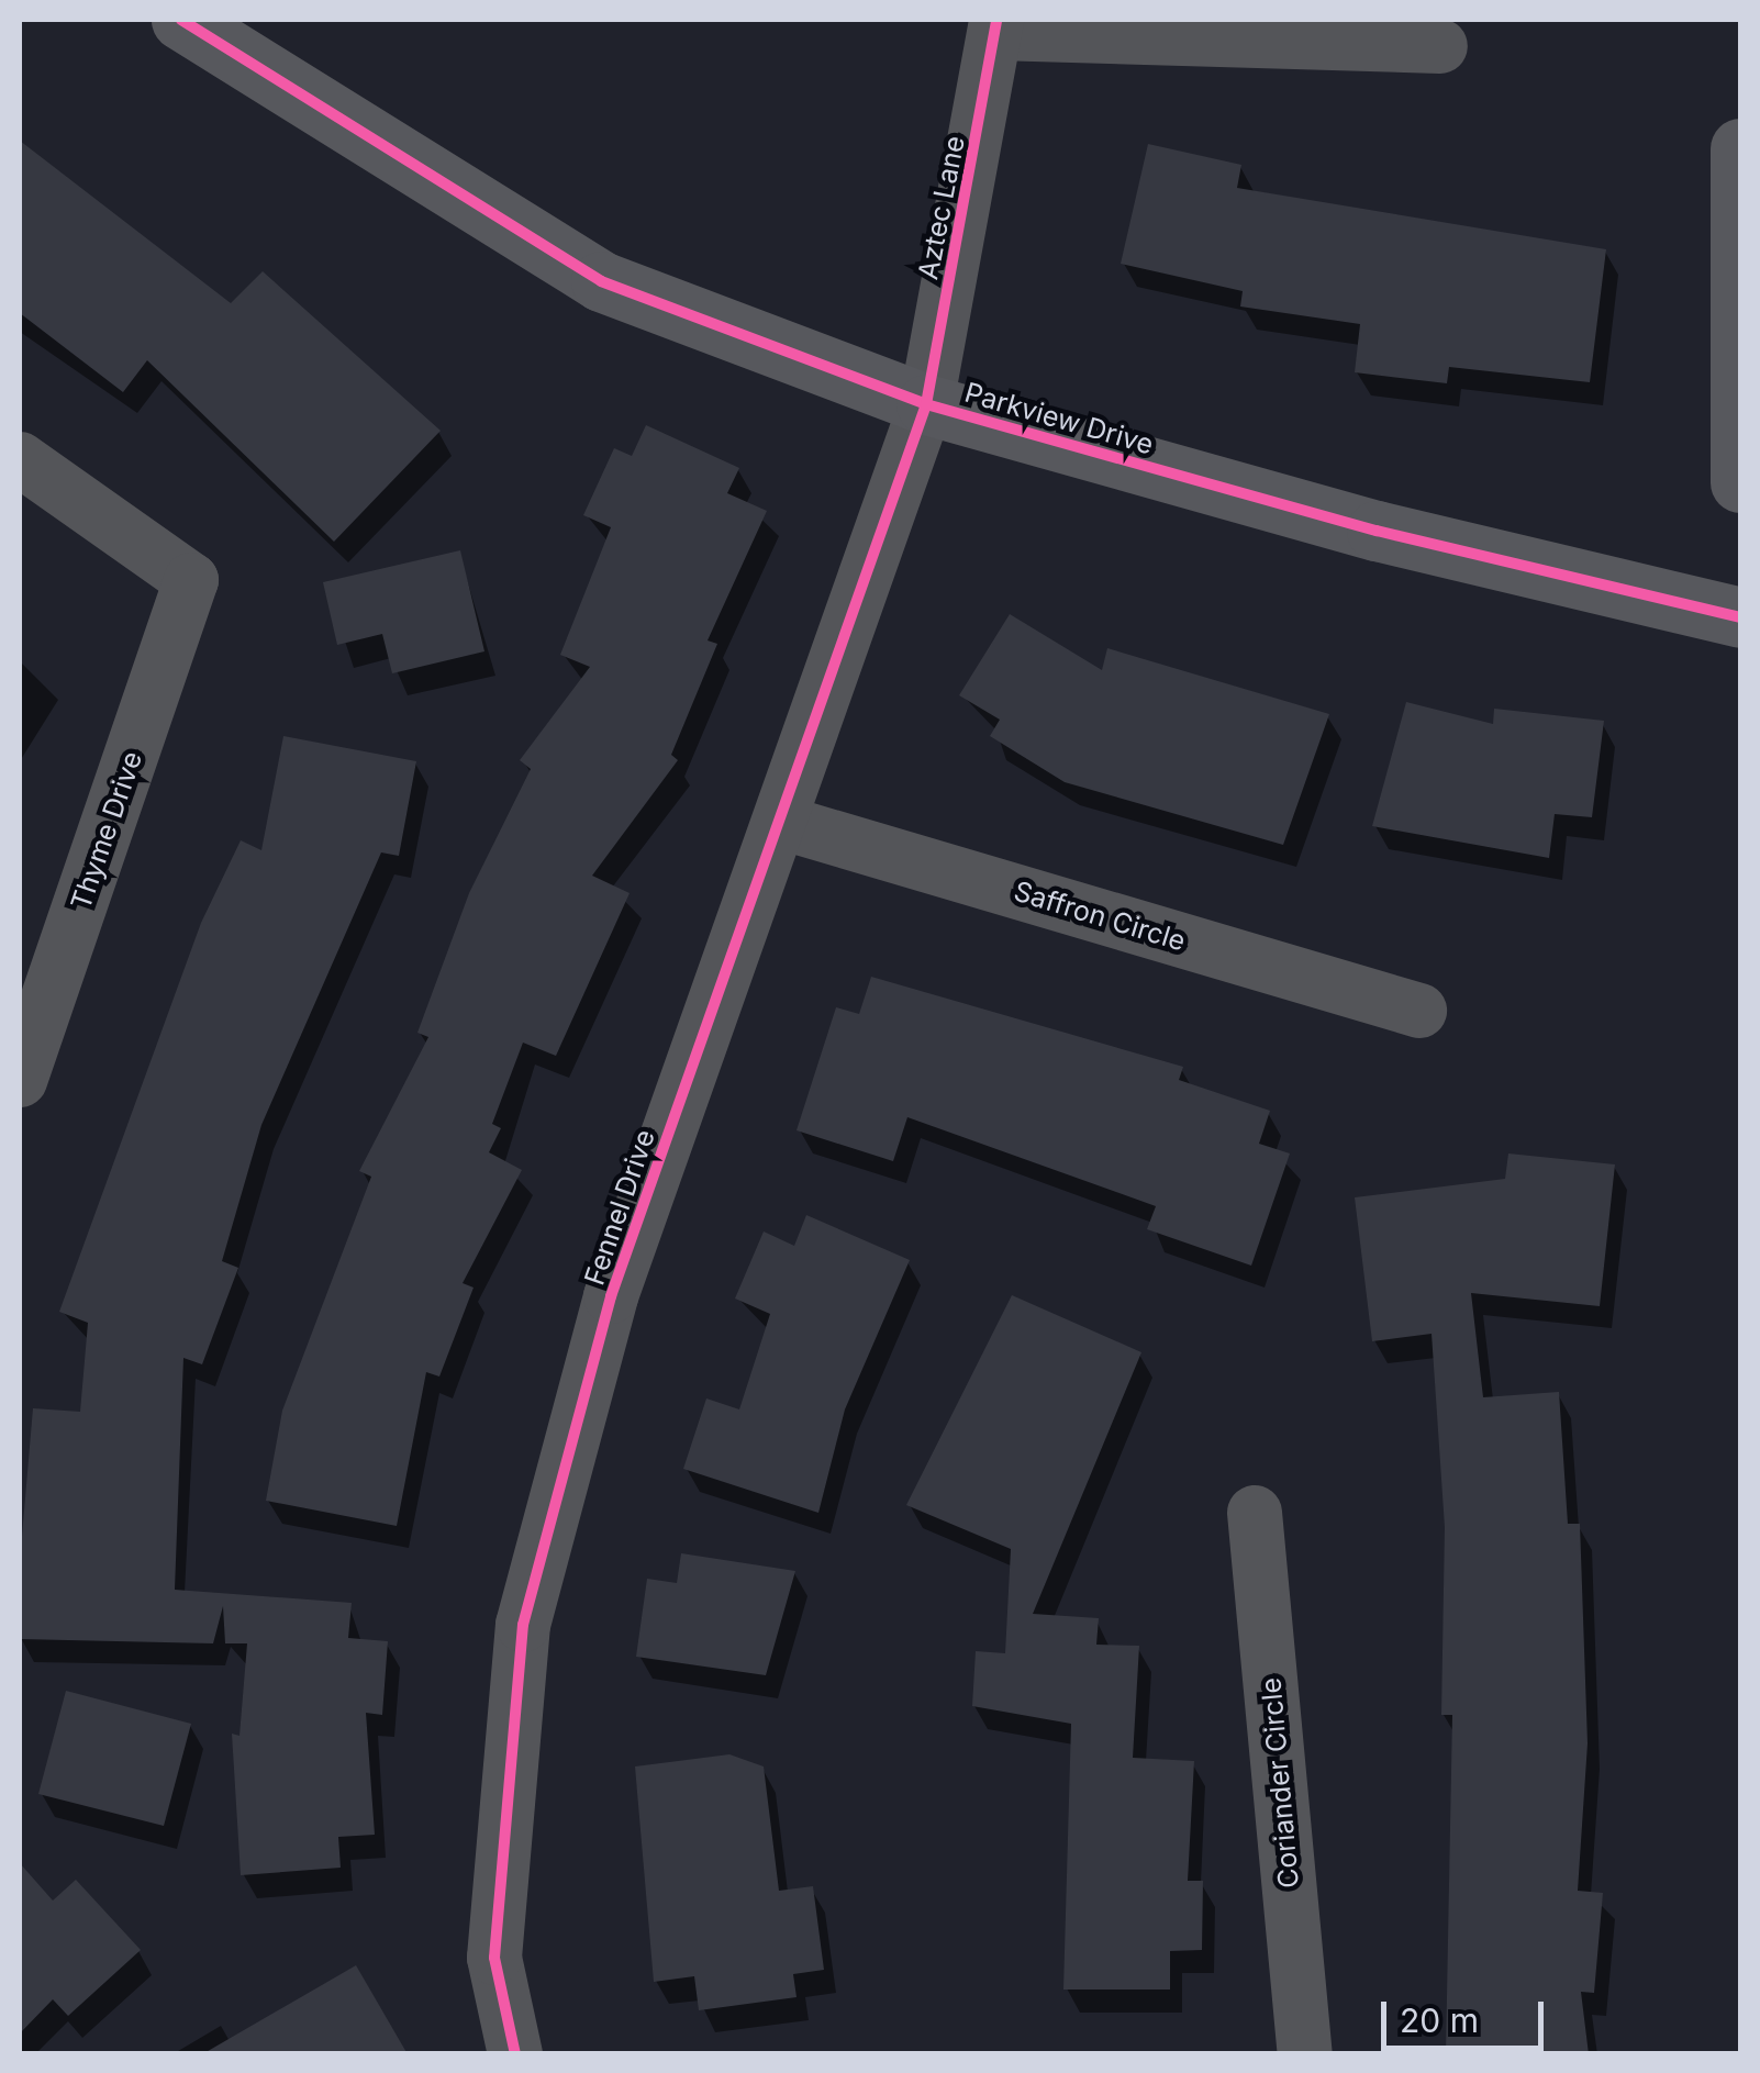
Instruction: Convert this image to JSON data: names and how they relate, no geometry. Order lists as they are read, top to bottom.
{
  "streets": {
    "street": [
      "Aztec Lane",
      "Parkview Drive",
      "Thyme Drive",
      "Saffron Circle",
      "Fennel Drive",
      "Coriander Circle"
    ]
  },
  "crossings": [
    ["Aztec Lane", "Parkview Drive"],
    ["Aztec Lane", "Fennel Drive"],
    ["Parkview Drive", "Fennel Drive"],
    ["Saffron Circle", "Fennel Drive"]
  ],
  "scale_bar": "20 m"
}
